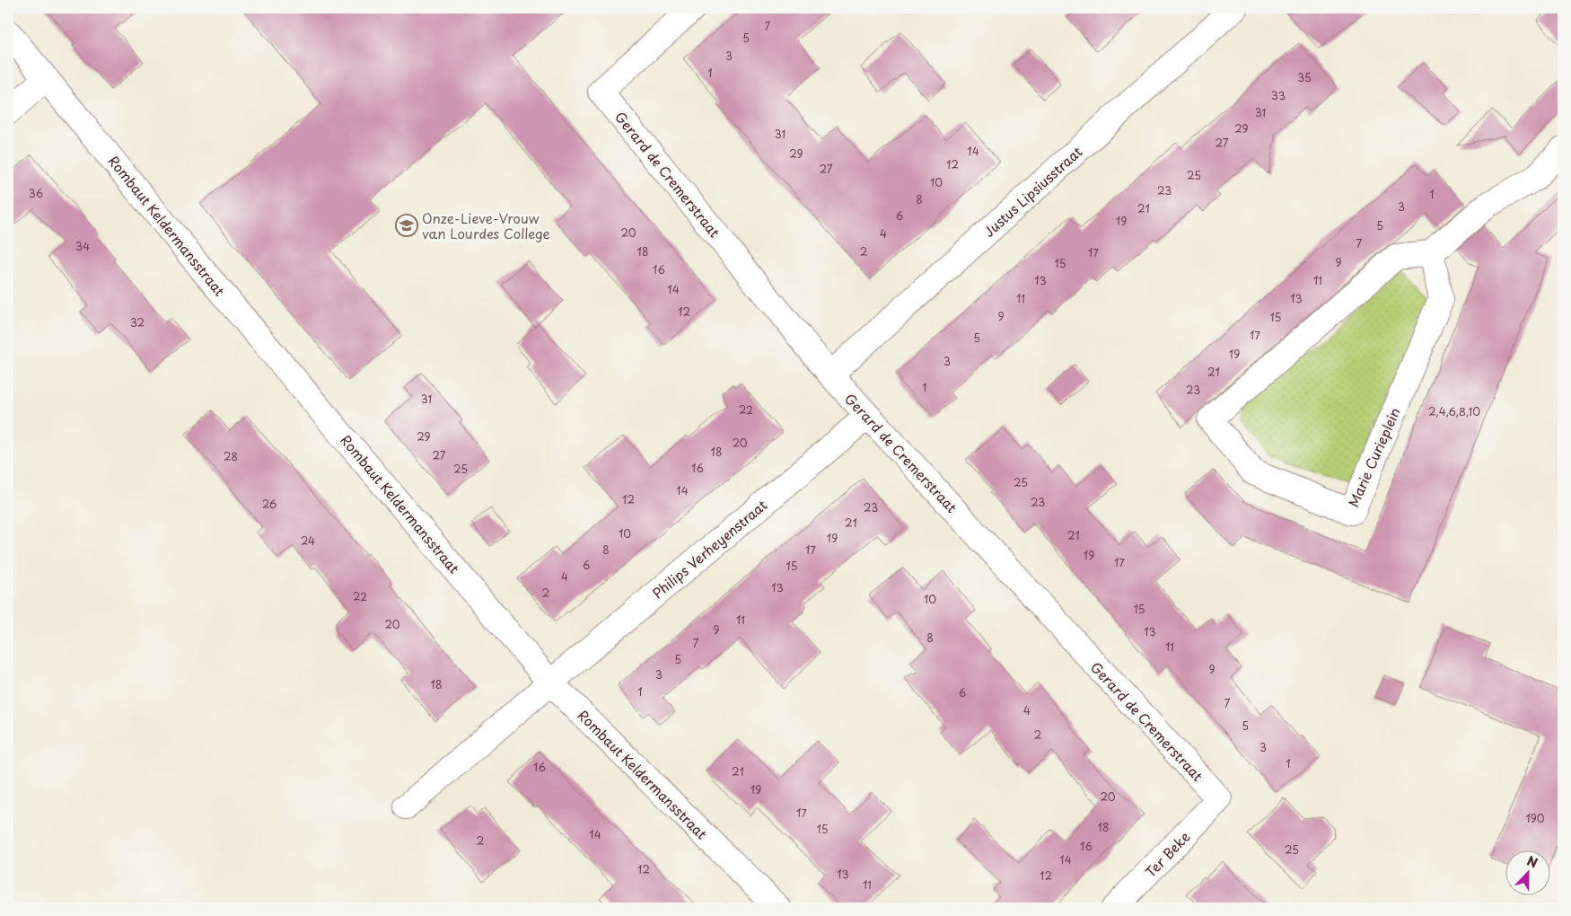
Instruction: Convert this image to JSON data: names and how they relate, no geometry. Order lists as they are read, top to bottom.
{
  "streets": {
    "street": [
      "Gerard de Cremerstraat",
      "Justus Lipsiusstraat",
      "Rombaut Keldermansstraat",
      "Marie Curieplein",
      "Philips Verheyenstraat",
      "Ter Beke"
    ]
  },
  "crossings": [
    ["Gerard de Cremerstraat", "Justus Lipsiusstraat"],
    ["Gerard de Cremerstraat", "Philips Verheyenstraat"],
    ["Gerard de Cremerstraat", "Ter Beke"],
    ["Rombaut Keldermansstraat", "Philips Verheyenstraat"]
  ],
  "places": {
    "school or university": ["Onze-Lieve-Vrouw van Lourdes College"]
  },
  "house_numbers": [
    "7",
    "5",
    "3",
    "1",
    "35",
    "33",
    "31",
    "29",
    "31",
    "27",
    "14",
    "29",
    "12",
    "27",
    "25",
    "10",
    "23",
    "36",
    "1",
    "8",
    "3",
    "21",
    "6",
    "19",
    "5",
    "20",
    "4",
    "7",
    "34",
    "18",
    "2",
    "17",
    "9",
    "15",
    "16",
    "13",
    "11",
    "14",
    "11",
    "13",
    "12",
    "9",
    "15",
    "32",
    "17",
    "5",
    "19",
    "3",
    "21",
    "1",
    "23",
    "31",
    "22",
    "2,4,6,8,10",
    "29",
    "20",
    "18",
    "27",
    "28",
    "16",
    "25",
    "25",
    "14",
    "12",
    "23",
    "26",
    "23",
    "21",
    "10",
    "21",
    "19",
    "24",
    "8",
    "17",
    "19",
    "17",
    "6",
    "15",
    "4",
    "13",
    "2",
    "22",
    "10",
    "15",
    "11",
    "20",
    "9",
    "13",
    "8",
    "7",
    "11",
    "5",
    "9",
    "3",
    "18",
    "1",
    "6",
    "7",
    "4",
    "5",
    "2",
    "3",
    "1",
    "16",
    "21",
    "19",
    "20",
    "17",
    "190",
    "18",
    "15",
    "14",
    "2",
    "16",
    "25",
    "14",
    "12",
    "13",
    "12",
    "11"
  ],
  "north": "top"
}
